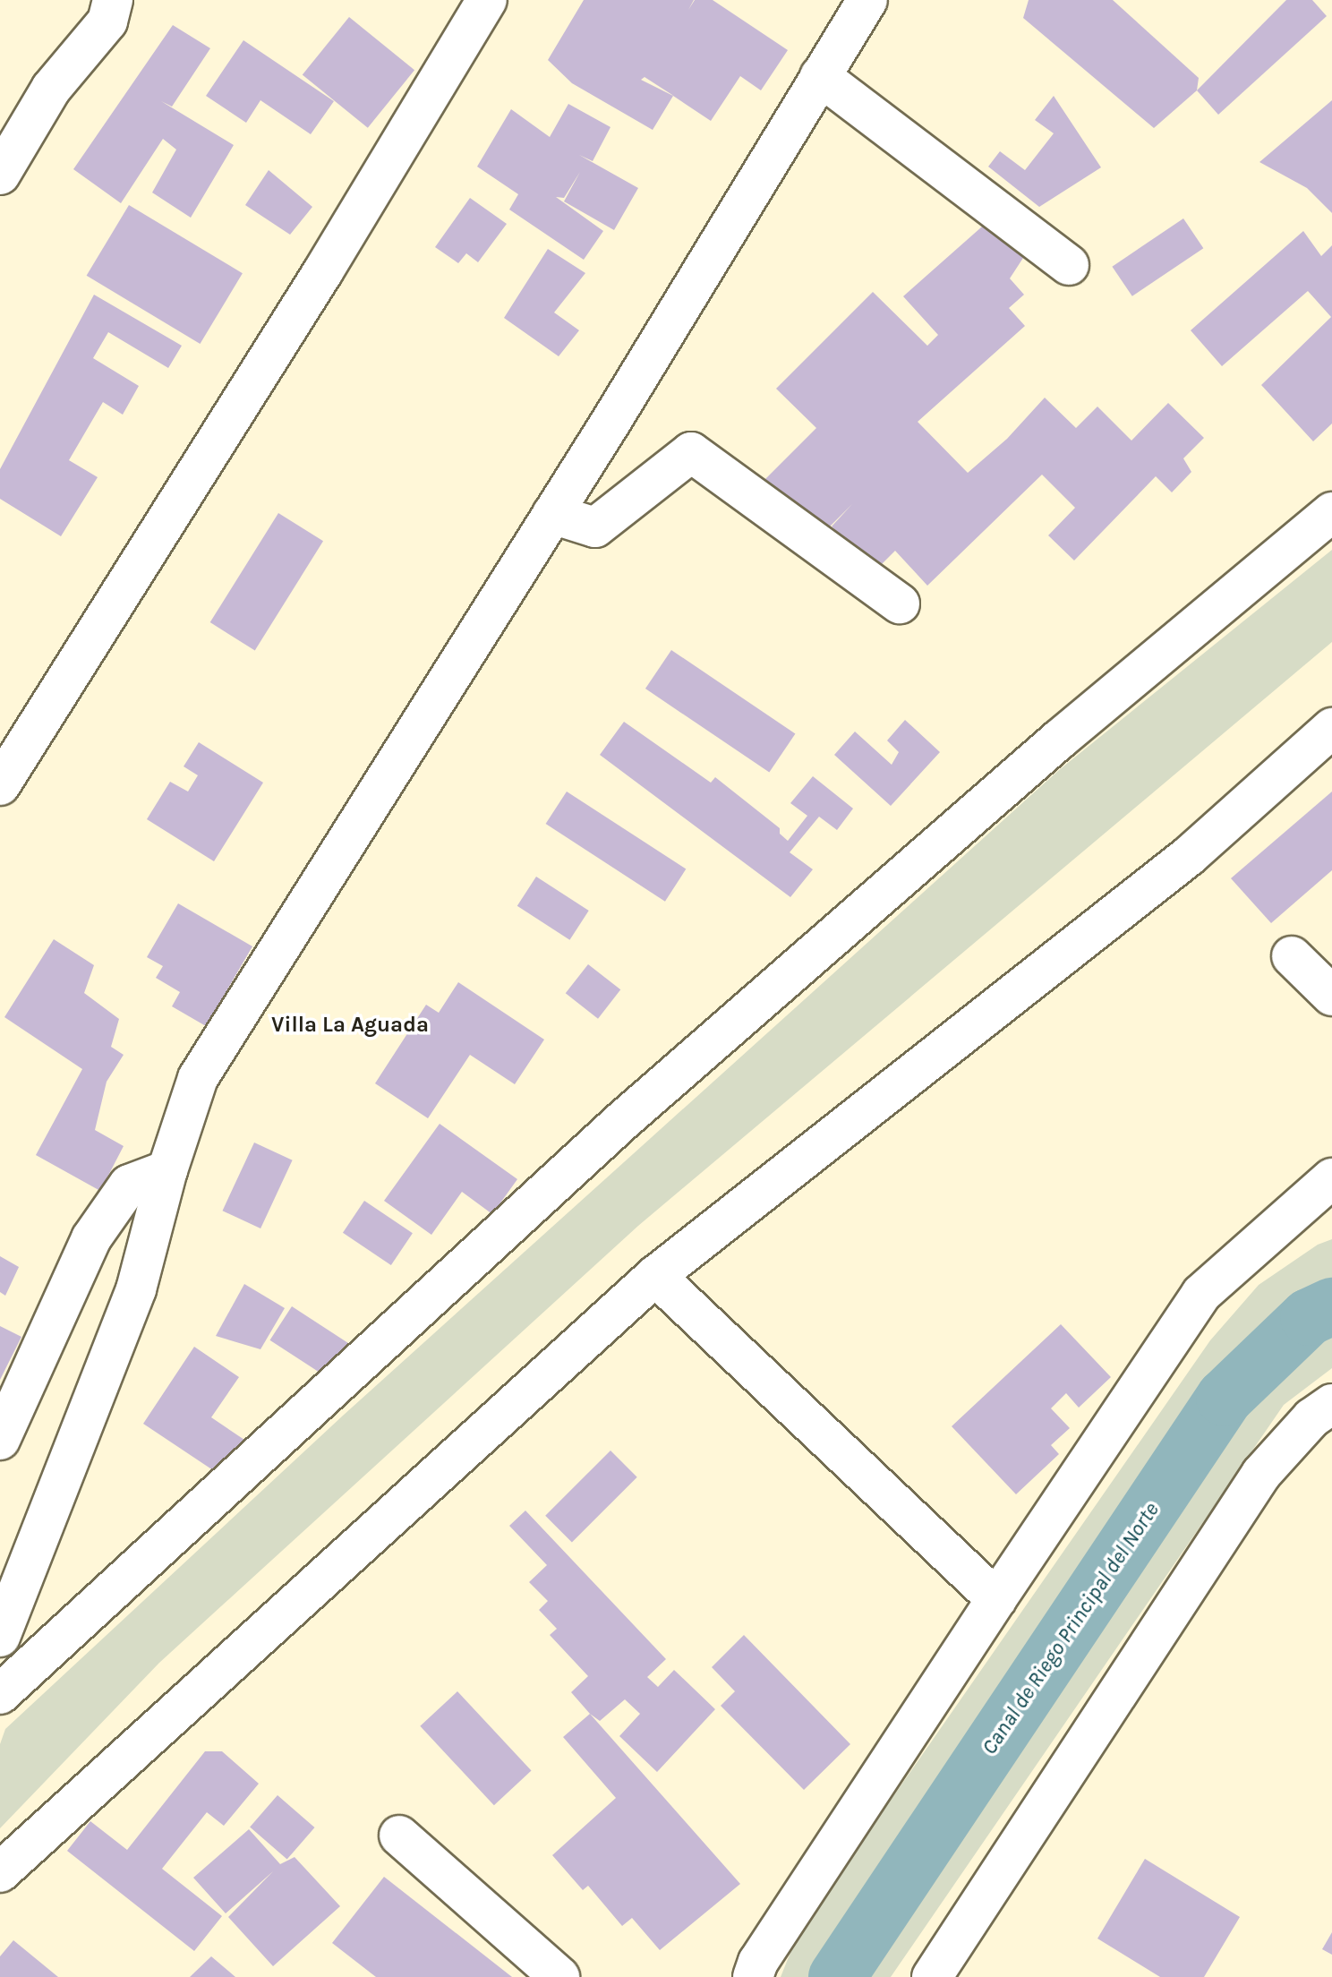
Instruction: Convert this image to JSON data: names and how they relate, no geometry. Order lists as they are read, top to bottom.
{
  "districts": ["Villa La Aguada"],
  "water": ["Canal de Riego Principal del Norte"]
}
